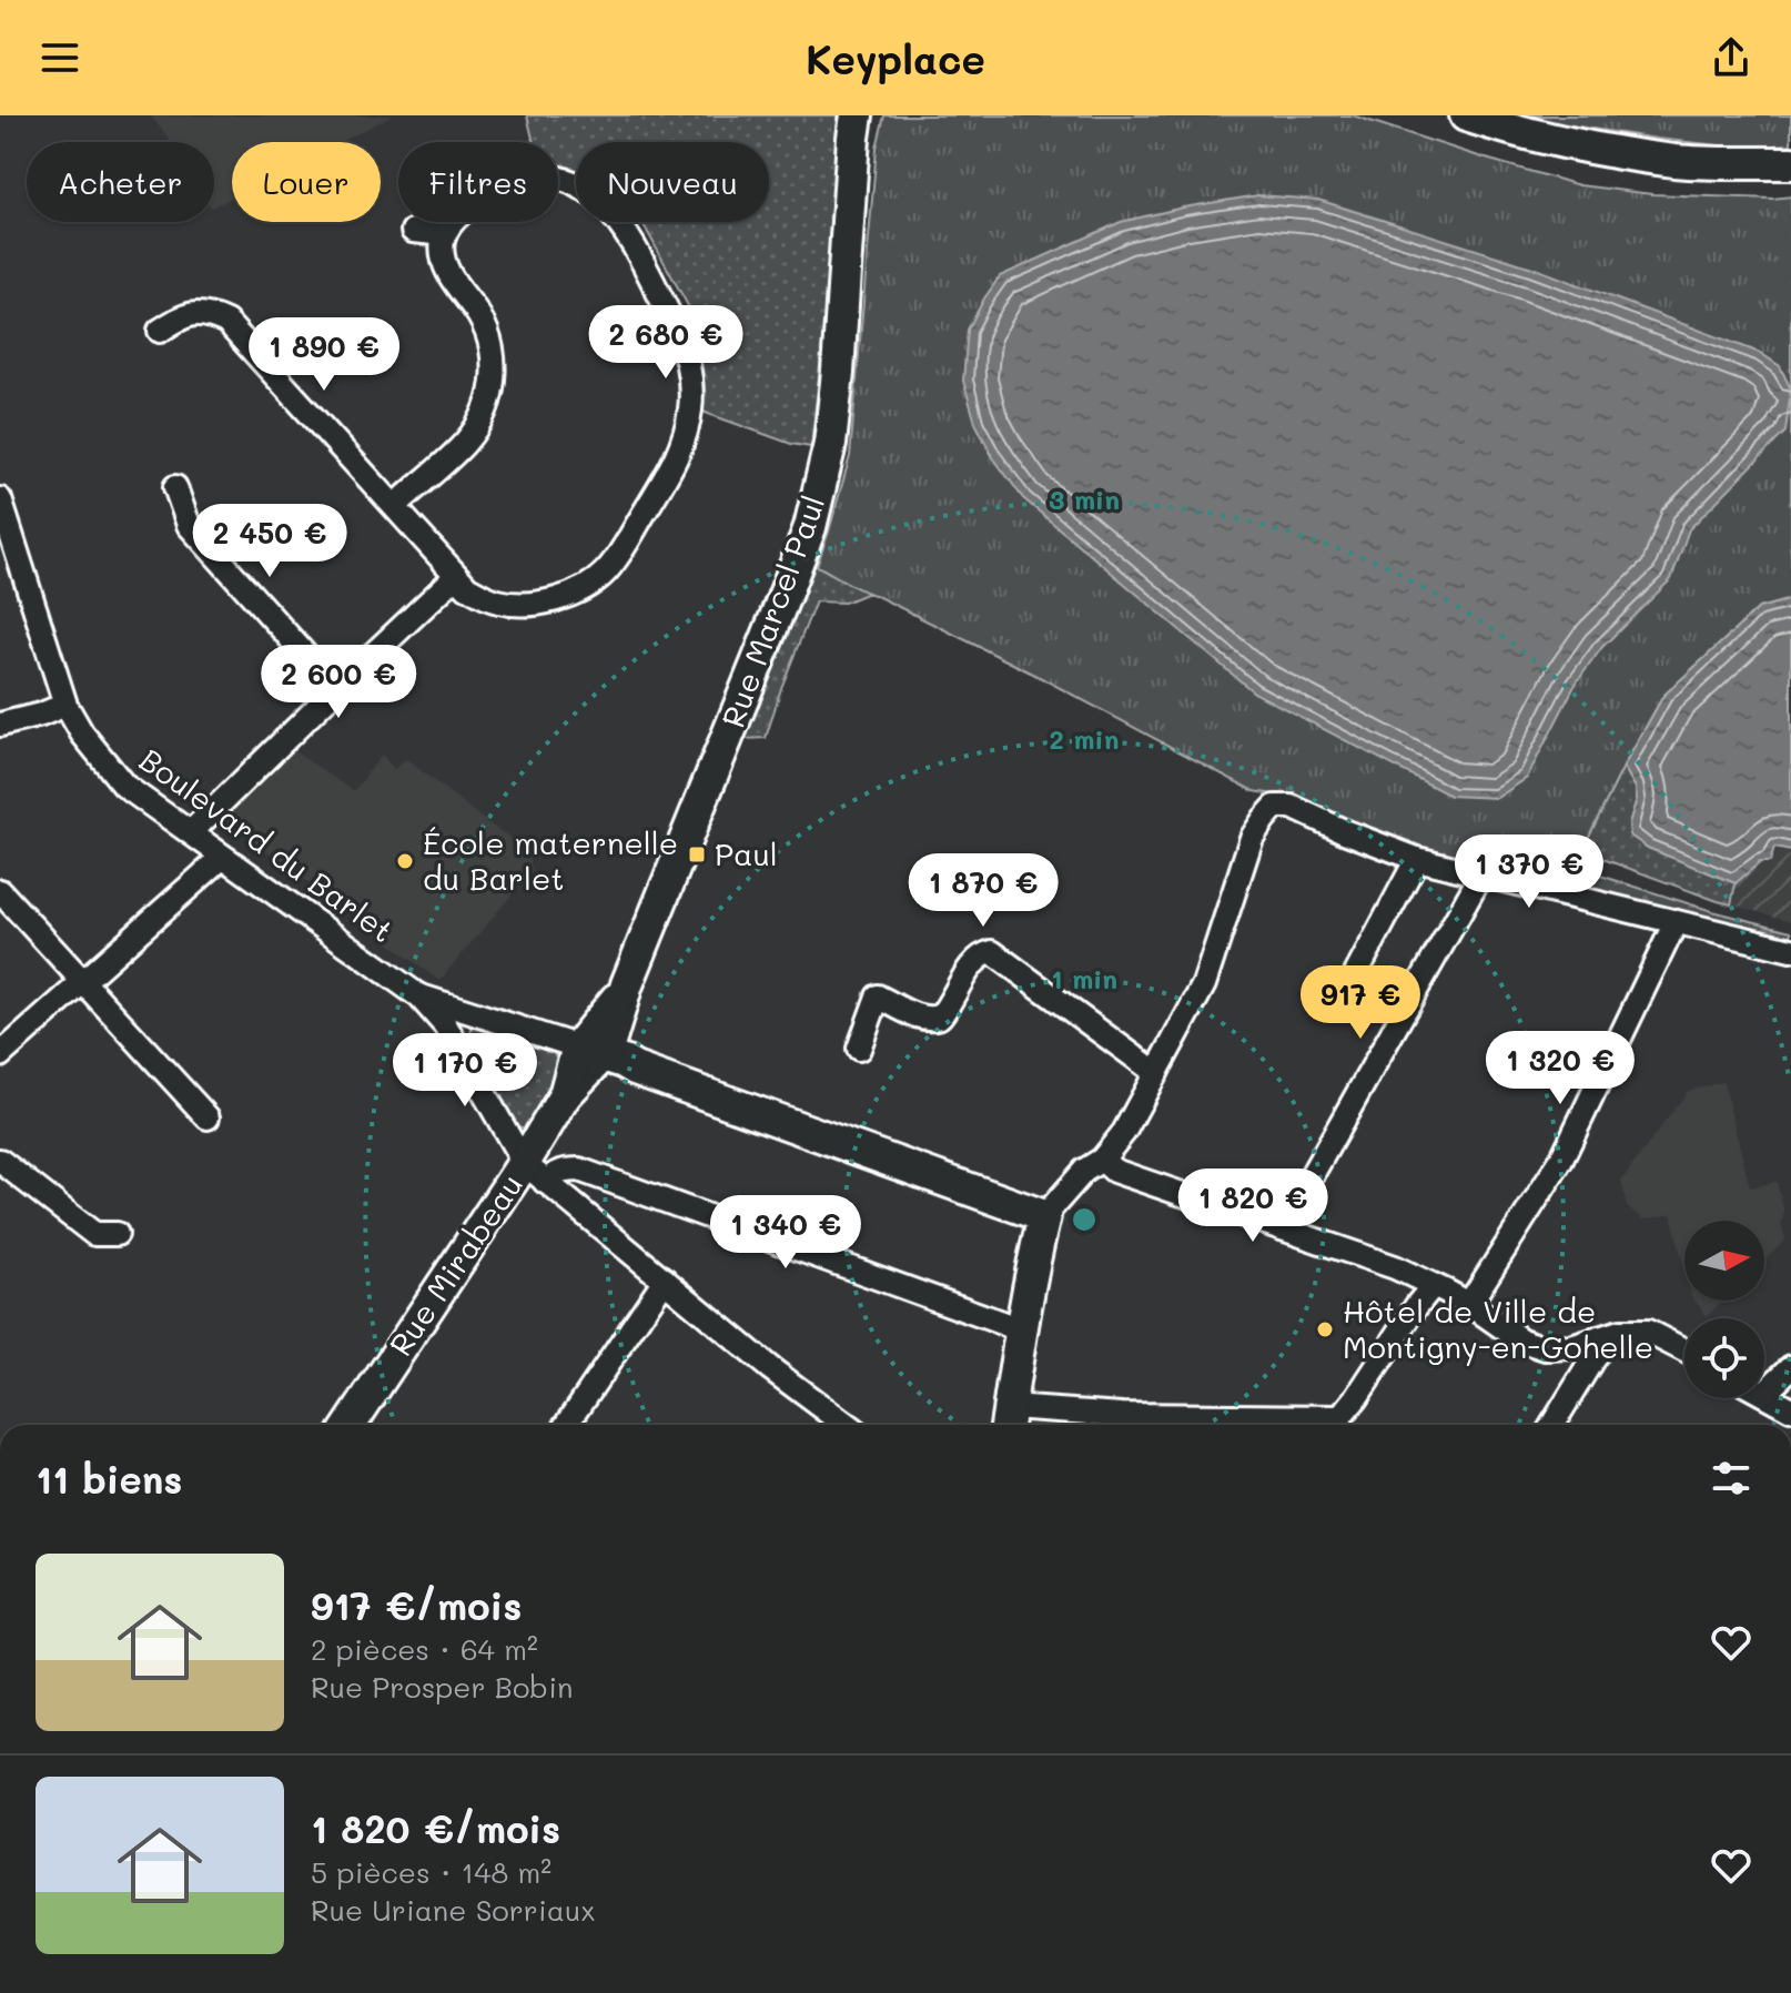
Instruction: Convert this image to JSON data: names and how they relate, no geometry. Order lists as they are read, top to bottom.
{
  "streets": {
    "street": ["Rue Marcel Paul", "Boulevard du Barlet", "Rue Mirabeau"]
  },
  "crossings": [
    ["Rue Marcel Paul", "Boulevard du Barlet"],
    ["Rue Marcel Paul", "Rue Mirabeau"],
    ["Boulevard du Barlet", "Rue Mirabeau"]
  ],
  "places": {
    "transit": ["Paul"],
    "other": ["École maternelle du Barlet", "Hôtel de Ville de Montigny-en-Gohelle"]
  },
  "north": "right",
  "page": {
    "header": "Keyplace",
    "chip": [
      "Acheter",
      "Louer",
      "Filtres",
      "Nouveau"
    ],
    "price": [
      "2 680 €",
      "1 890 €",
      "2 450 €",
      "2 600 €",
      "1 370 €",
      "1 870 €",
      "917 €",
      "1 320 €",
      "1 170 €",
      "1 820 €",
      "1 340 €"
    ],
    "heading": "11 biens",
    "list": [
      {
        "name": "917 €/mois",
        "note": "2 pièces · 64 m² · Rue Prosper Bobin"
      },
      {
        "name": "1 820 €/mois",
        "note": "5 pièces · 148 m² · Rue Uriane Sorriaux"
      }
    ]
  },
  "rings": ["3 min", "2 min", "1 min"]
}
